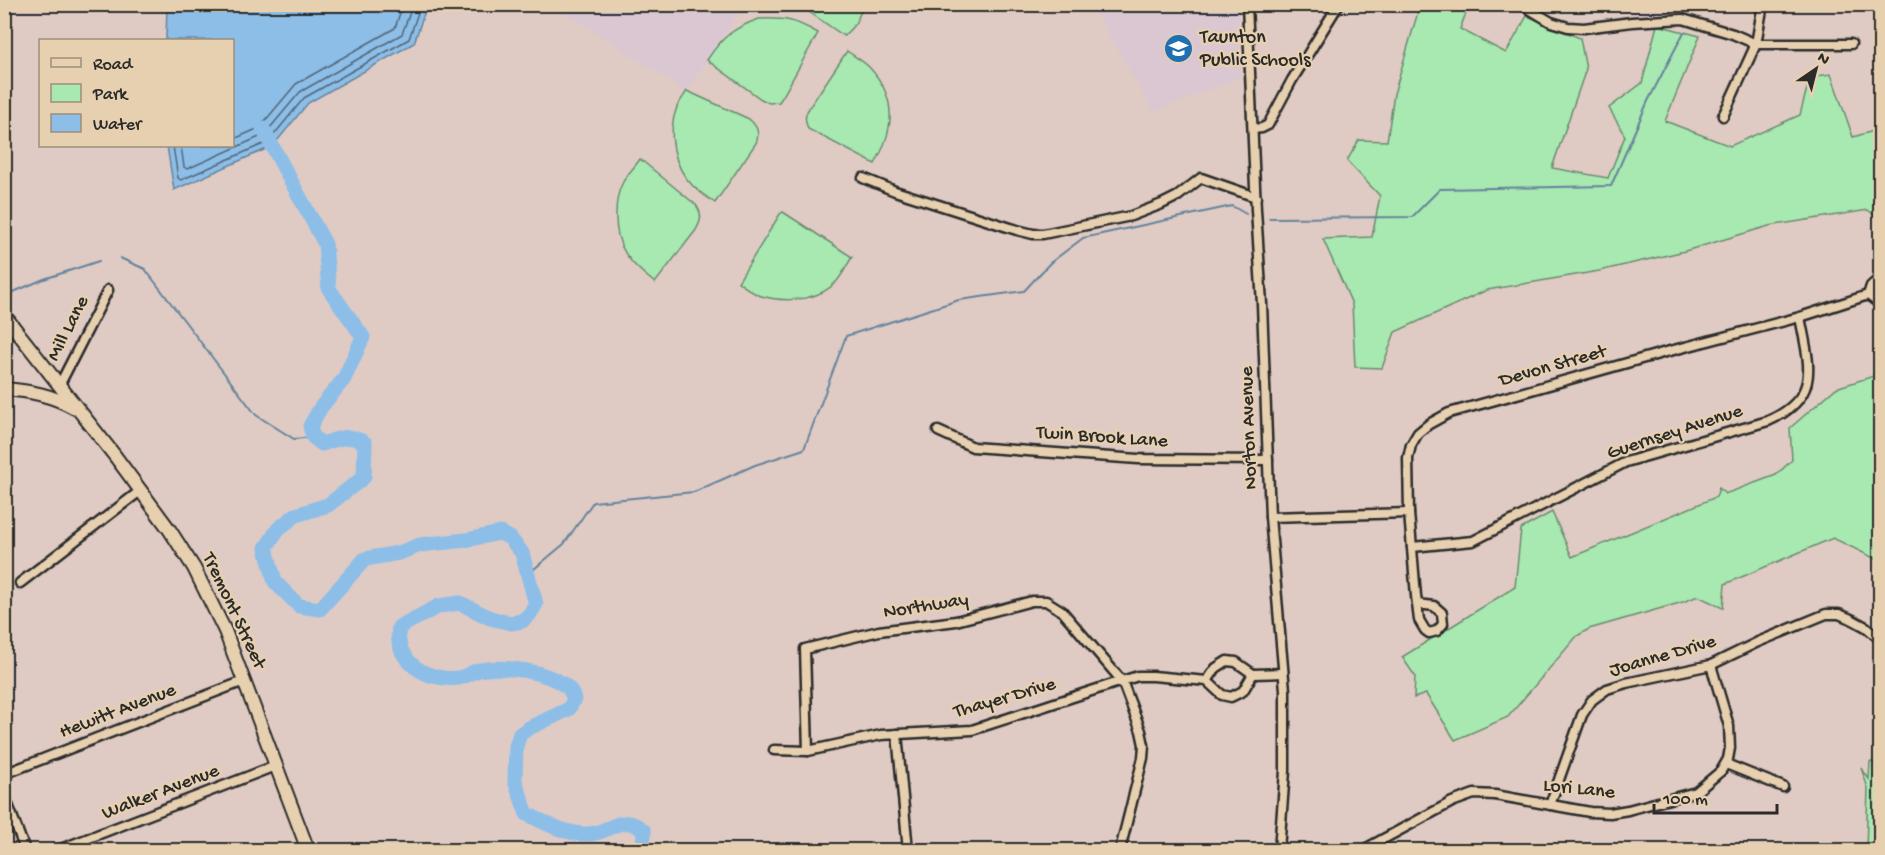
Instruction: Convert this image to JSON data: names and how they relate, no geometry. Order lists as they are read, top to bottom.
{
  "streets": {
    "main road": ["Tremont Street"],
    "street": [
      "Mill Lane",
      "Devon Street",
      "Norton Avenue",
      "Guernsey Avenue",
      "Twin Brook Lane",
      "Northway",
      "Joanne Drive",
      "Thayer Drive",
      "Hewitt Avenue",
      "Lori Lane",
      "Walker Avenue"
    ]
  },
  "crossings": [
    ["Mill Lane", "Tremont Street"],
    ["Devon Street", "Guernsey Avenue"],
    ["Norton Avenue", "Twin Brook Lane"],
    ["Northway", "Thayer Drive"],
    ["Tremont Street", "Hewitt Avenue"],
    ["Tremont Street", "Walker Avenue"],
    ["Joanne Drive", "Lori Lane"]
  ],
  "places": {
    "school or university": ["Taunton Public Schools"]
  },
  "legend": ["Road", "Park", "Water"],
  "scale_bar": "100 m",
  "north": "top right"
}
